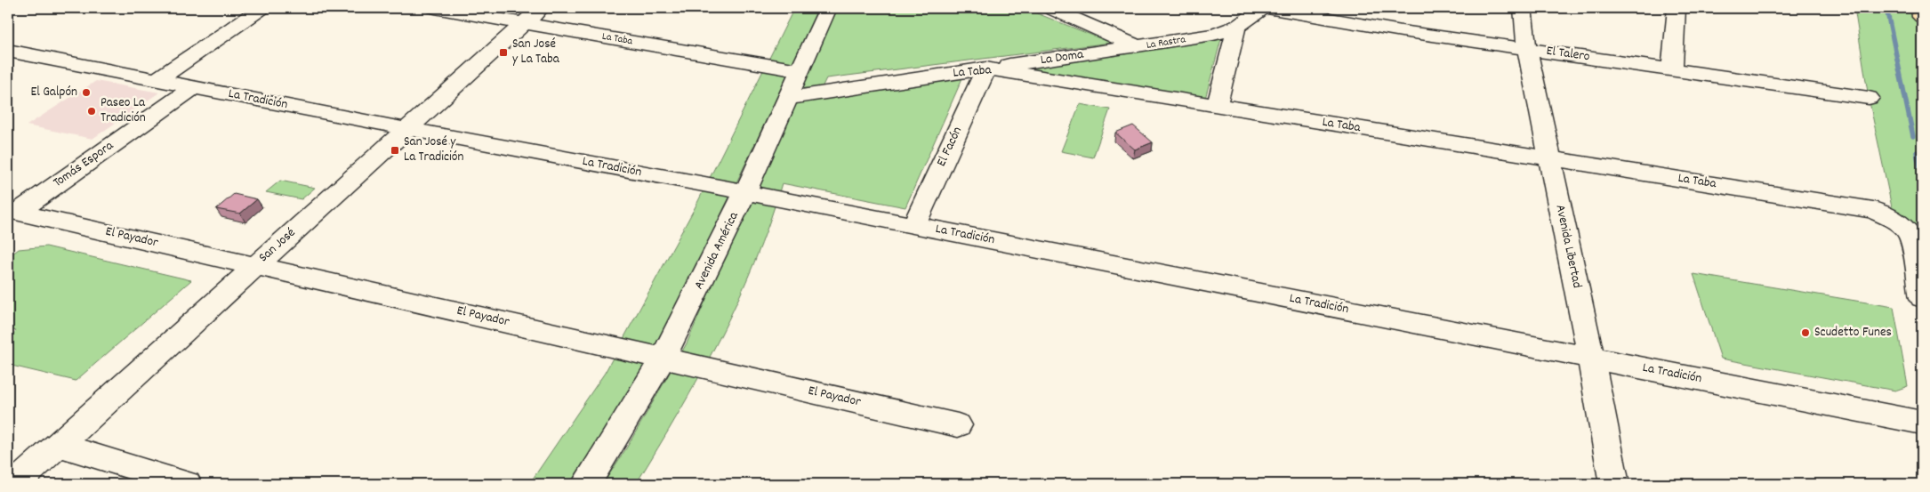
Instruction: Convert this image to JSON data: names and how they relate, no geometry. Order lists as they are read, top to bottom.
{
  "streets": {
    "street": [
      "La Taba",
      "La Rastra",
      "El Talero",
      "La Doma",
      "La Tradición",
      "El Facón",
      "Tomás Espora",
      "El Payador",
      "San José",
      "Avenida Libertad",
      "Avenida América"
    ]
  },
  "crossings": [
    ["La Taba", "La Doma"],
    ["La Taba", "El Facón"],
    ["La Taba", "San José"],
    ["La Taba", "Avenida Libertad"],
    ["La Taba", "Avenida América"],
    ["La Rastra", "La Doma"],
    ["El Talero", "Avenida Libertad"],
    ["La Doma", "El Facón"],
    ["La Tradición", "El Facón"],
    ["La Tradición", "Tomás Espora"],
    ["La Tradición", "San José"],
    ["La Tradición", "Avenida Libertad"],
    ["La Tradición", "Avenida América"],
    ["Tomás Espora", "El Payador"],
    ["El Payador", "San José"],
    ["El Payador", "Avenida América"]
  ],
  "places": {
    "transit": ["San José y La Taba", "San José y La Tradición"],
    "other": ["El Galpón", "Paseo La Tradición", "Scudetto Funes"]
  }
}
